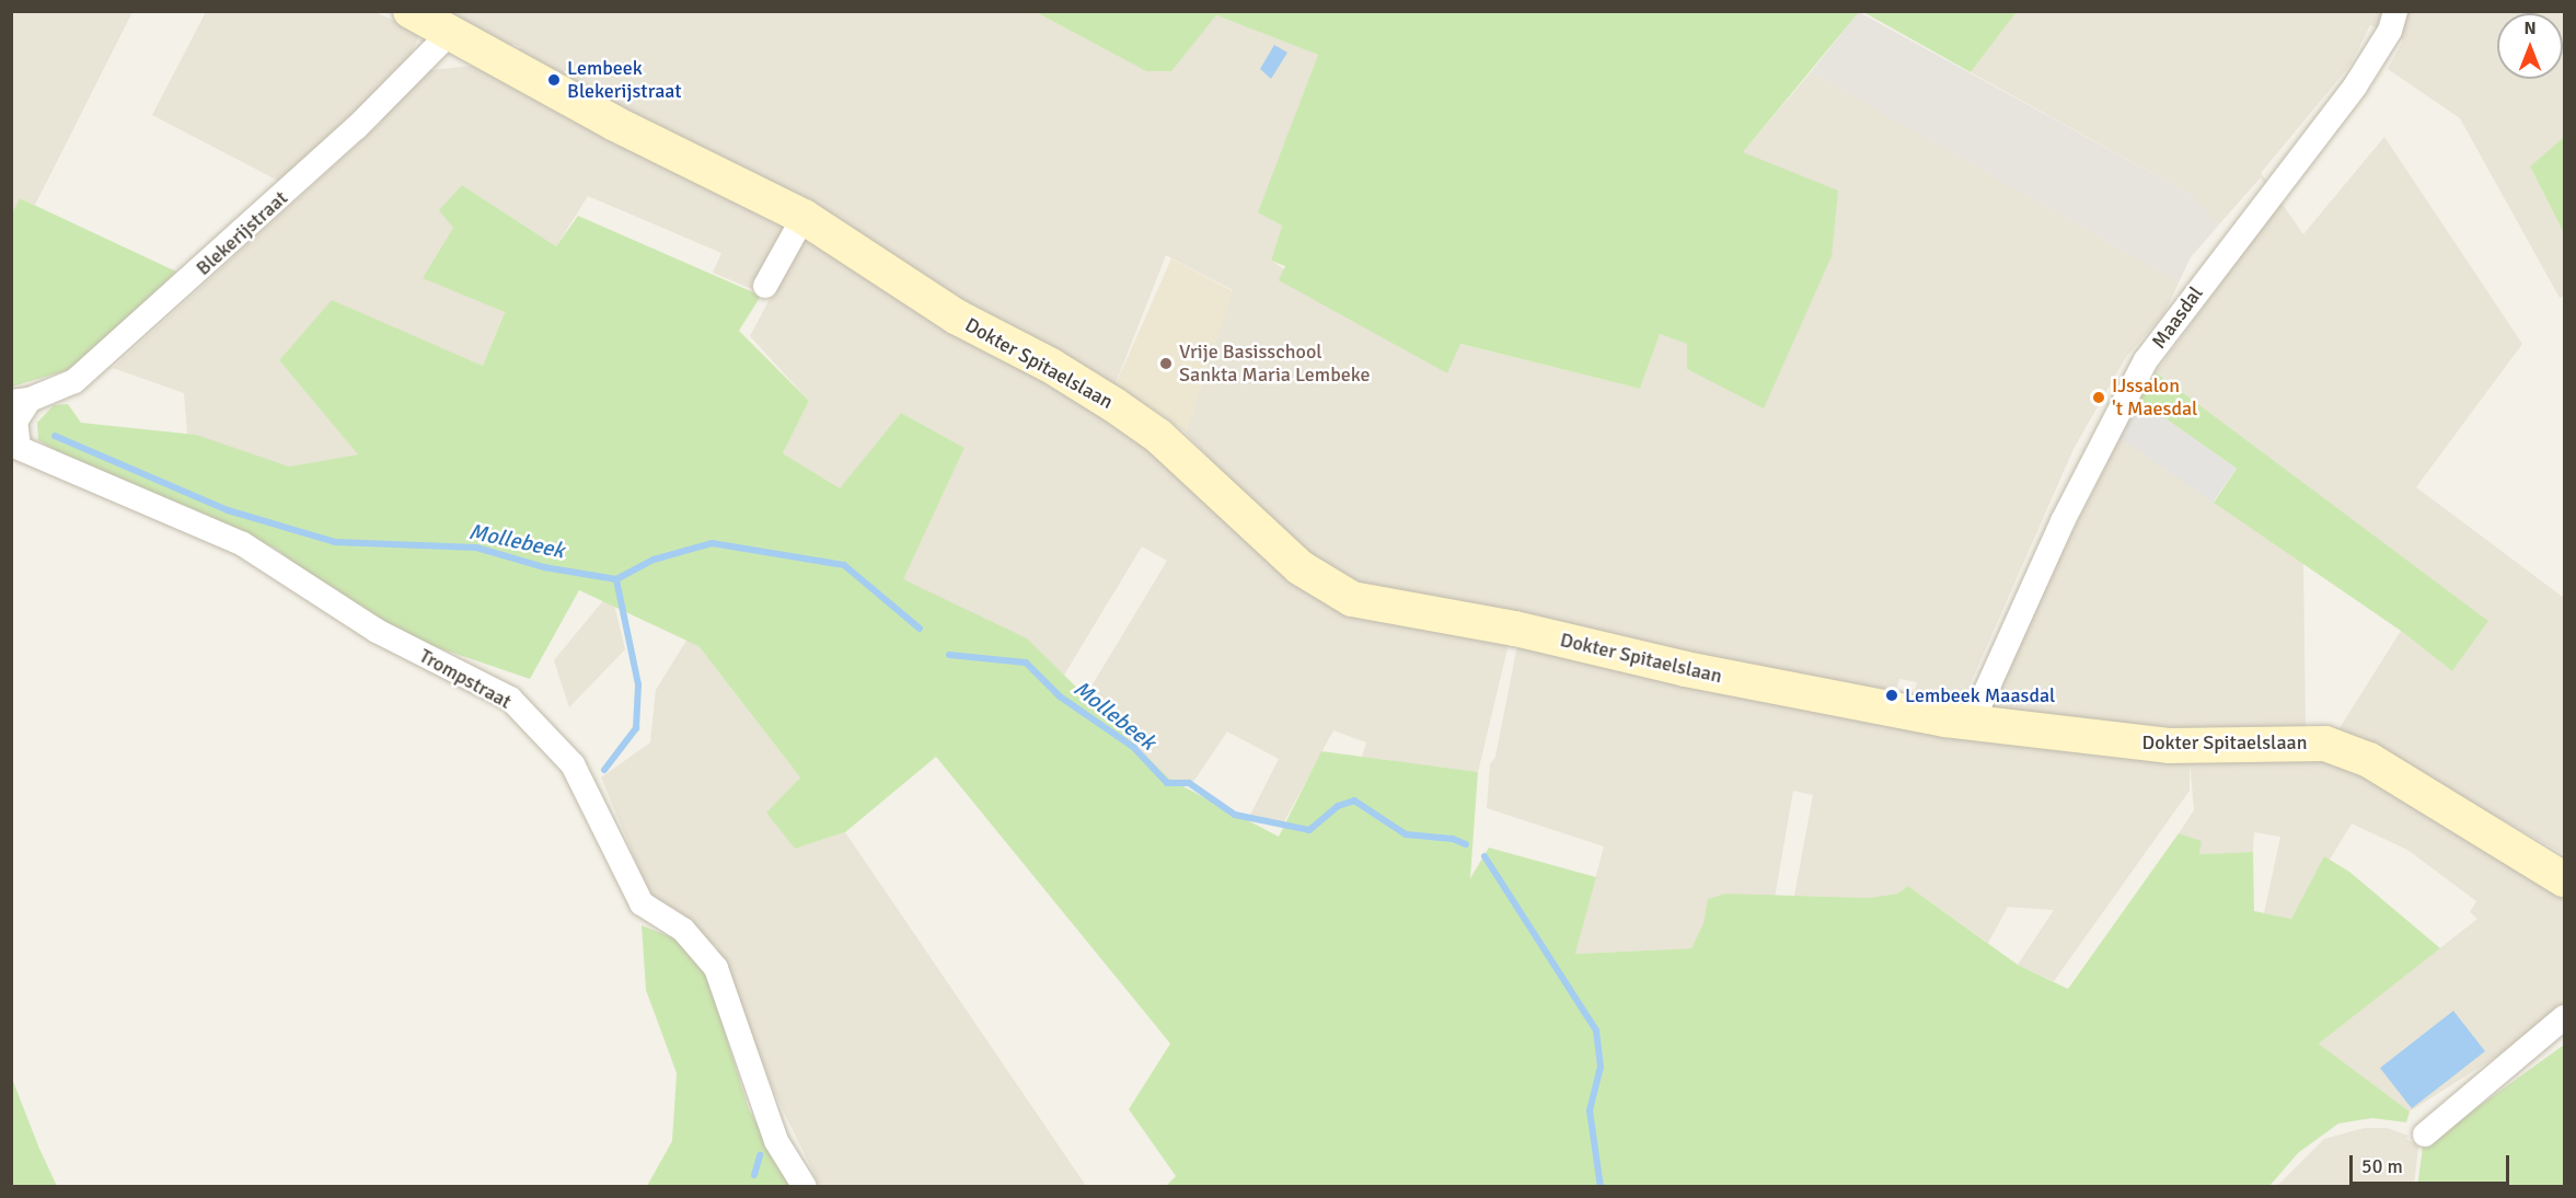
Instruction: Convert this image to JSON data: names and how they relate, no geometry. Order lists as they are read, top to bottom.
{
  "streets": {
    "street": [
      "Blekerijstraat",
      "Maasdal",
      "Dokter Spitaelslaan",
      "Trompstraat"
    ]
  },
  "crossings": [
    ["Blekerijstraat", "Dokter Spitaelslaan"],
    ["Maasdal", "Dokter Spitaelslaan"]
  ],
  "water": ["Mollebeek"],
  "places": [
    "Lembeek Blekerijstraat",
    "Vrije Basisschool Sankta Maria Lembeke",
    "IJssalon 't Maesdal",
    "Lembeek Maasdal"
  ],
  "scale_bar": "50 m",
  "north": "top"
}
